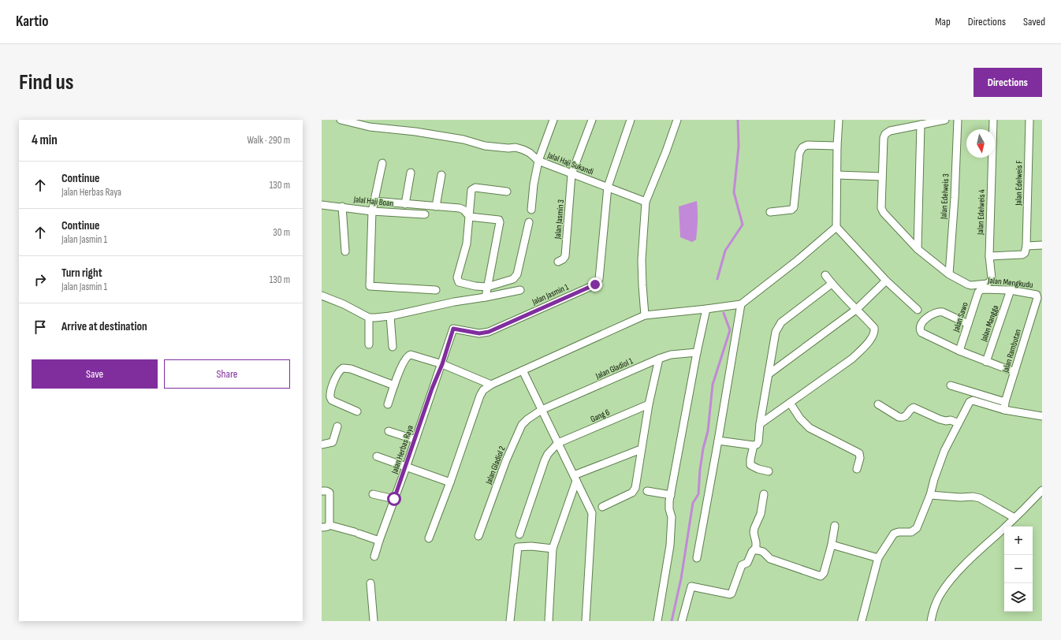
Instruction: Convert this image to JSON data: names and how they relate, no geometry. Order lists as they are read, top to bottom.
{
  "streets": {
    "street": [
      "Jalal Haji Sukandi",
      "Jalan Edelweis F",
      "Jalan Edelweis 3",
      "Jalal Haji Boan",
      "Jalan Edelweis 4",
      "Jalan Jasmin 3",
      "Jalan Mengkudu",
      "Jalan Jasmin 1",
      "Jalan Sawo",
      "Jalan Mangga",
      "Jalan Rambutan",
      "Jalan Gladiol 1",
      "Gang 6",
      "Jalan Herbas Raya",
      "Jalan Gladiol 2"
    ]
  },
  "crossings": [
    ["Jalal Haji Sukandi", "Jalan Jasmin 3"],
    ["Jalal Haji Sukandi", "Jalan Jasmin 1"],
    ["Jalan Edelweis 3", "Jalan Edelweis 4"],
    ["Jalan Mengkudu", "Jalan Sawo"],
    ["Jalan Mengkudu", "Jalan Mangga"],
    ["Jalan Mengkudu", "Jalan Rambutan"],
    ["Jalan Jasmin 1", "Jalan Herbas Raya"],
    ["Jalan Gladiol 1", "Jalan Gladiol 2"]
  ],
  "north": "bottom",
  "page": {
    "header": "Kartio",
    "nav": ["Map", "Directions", "Saved"],
    "buttons": [
      "Directions",
      ["Save", "Share"]
    ],
    "title": "Find us",
    "heading": ["4 min", "Walk · 290 m"],
    "list": [
      ["Continue", "Jalan Herbas Raya", "130 m"],
      ["Continue", "Jalan Jasmin 1", "30 m"],
      ["Turn right", "Jalan Jasmin 1", "130 m"],
      "Arrive at destination"
    ],
    "map_buttons": ["+", "−"]
  }
}
